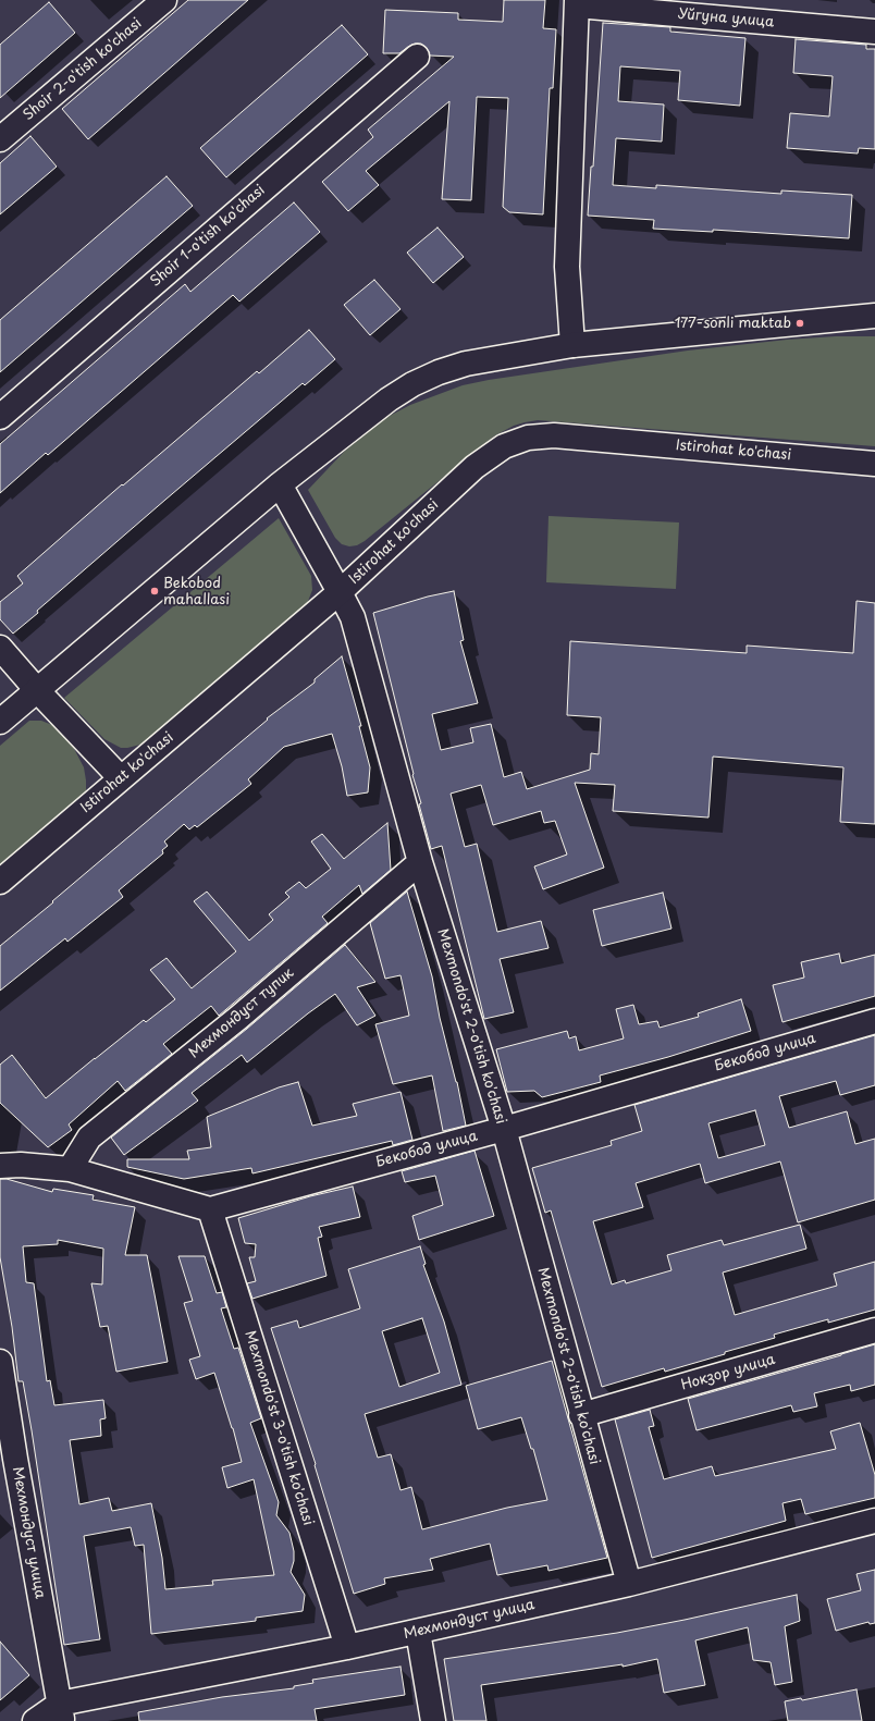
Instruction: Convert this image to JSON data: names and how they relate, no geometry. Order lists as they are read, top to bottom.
{
  "streets": {
    "street": [
      "Уйгуна улица",
      "Shoir 2-o'tish ko'chasi",
      "Shoir 1-o'tish ko'chasi",
      "Istirohat ko'chasi",
      "Мехмондуст тупик",
      "Mexmondo'st 2-o'tish ko'chasi",
      "Бекобод улица",
      "Нокзор улица",
      "Mexmondo'st 3-o'tish ko'chasi",
      "Мехмондуст улица"
    ]
  },
  "crossings": [
    ["Istirohat ko'chasi", "Mexmondo'st 2-o'tish ko'chasi"],
    ["Мехмондуст тупик", "Mexmondo'st 2-o'tish ko'chasi"],
    ["Mexmondo'st 2-o'tish ko'chasi", "Бекобод улица"],
    ["Mexmondo'st 2-o'tish ko'chasi", "Нокзор улица"],
    ["Mexmondo'st 2-o'tish ko'chasi", "Мехмондуст улица"],
    ["Бекобод улица", "Mexmondo'st 3-o'tish ko'chasi"],
    ["Mexmondo'st 3-o'tish ko'chasi", "Мехмондуст улица"]
  ],
  "places": ["177-sonli maktab", "Bekobod mahallasi"]
}
